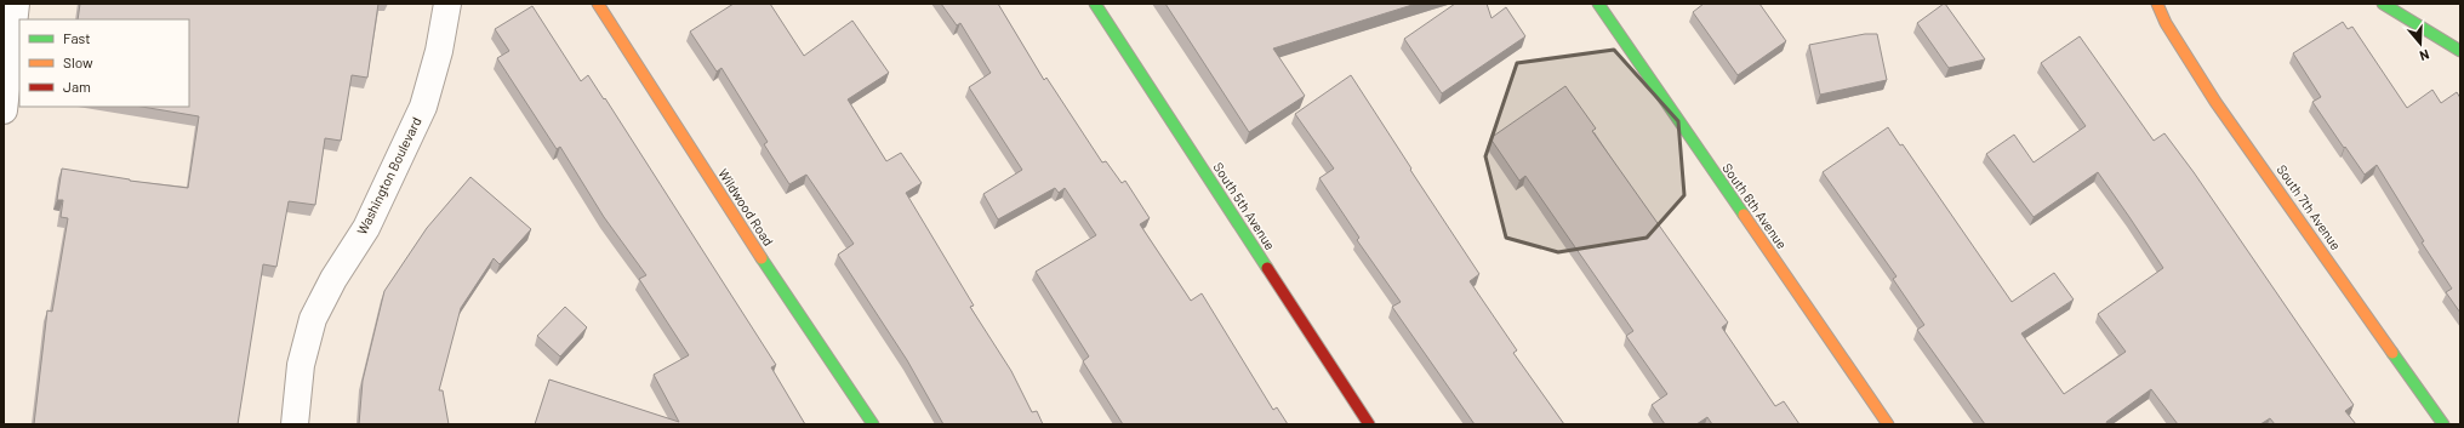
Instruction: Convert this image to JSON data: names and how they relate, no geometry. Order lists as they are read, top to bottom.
{
  "streets": {
    "street": [
      "Washington Boulevard",
      "South 5th Avenue",
      "South 6th Avenue",
      "Wildwood Road",
      "South 7th Avenue"
    ]
  },
  "legend": ["Fast", "Slow", "Jam"],
  "north": "bottom"
}
